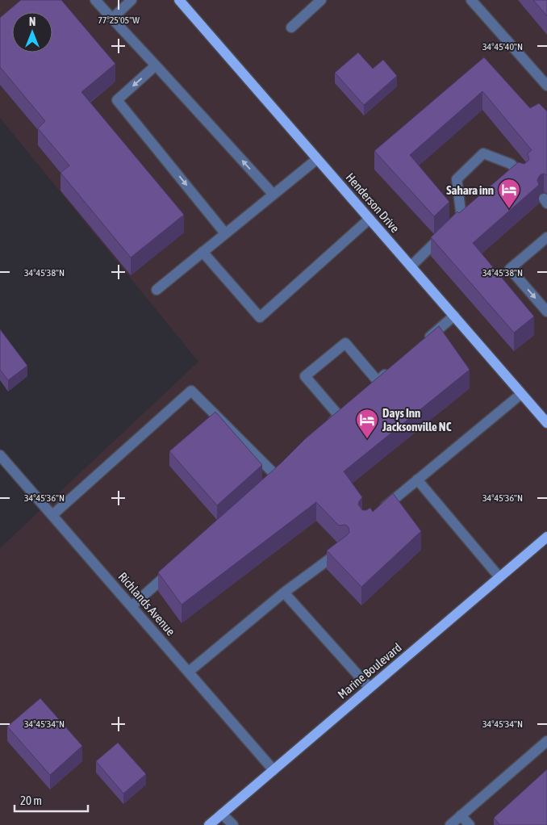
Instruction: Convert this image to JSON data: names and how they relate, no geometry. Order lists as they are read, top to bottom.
{
  "streets": {
    "main road": ["Henderson Drive", "Marine Boulevard"],
    "street": ["Richlands Avenue"]
  },
  "crossings": [
    ["Richlands Avenue", "Marine Boulevard"]
  ],
  "places": {
    "hotel": ["Sahara inn", "Days Inn Jacksonville NC"]
  },
  "scale_bar": "20 m",
  "north": "top",
  "coordinates": [
    "77°25'05\"W",
    "34°45'40\"N",
    "34°45'38\"N",
    "34°45'36\"N",
    "34°45'34\"N"
  ]
}
